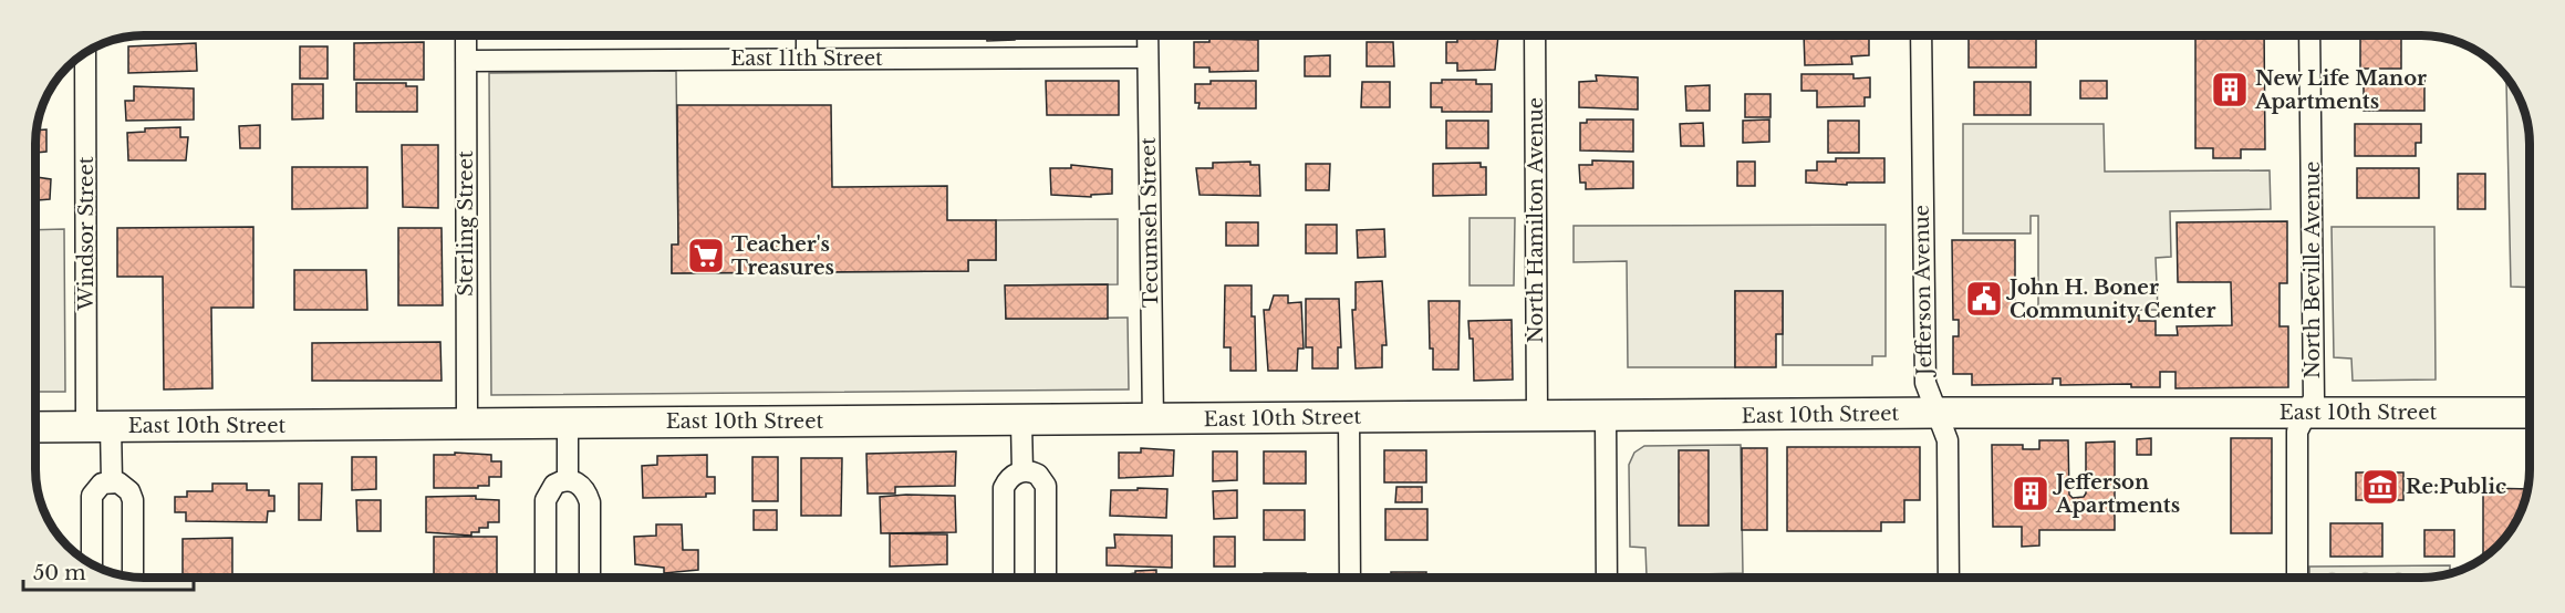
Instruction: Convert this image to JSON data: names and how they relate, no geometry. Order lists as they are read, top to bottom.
{
  "streets": {
    "main road": ["East 10th Street"],
    "street": [
      "East 11th Street",
      "North Hamilton Avenue",
      "Tecumseh Street",
      "Sterling Street",
      "Windsor Street",
      "North Beville Avenue",
      "Jefferson Avenue"
    ]
  },
  "crossings": [
    ["East 11th Street", "Tecumseh Street"],
    ["East 11th Street", "Sterling Street"],
    ["North Hamilton Avenue", "East 10th Street"],
    ["Tecumseh Street", "East 10th Street"],
    ["Sterling Street", "East 10th Street"],
    ["Windsor Street", "East 10th Street"],
    ["North Beville Avenue", "East 10th Street"],
    ["Jefferson Avenue", "East 10th Street"]
  ],
  "places": {
    "building": ["New Life Manor Apartments", "Jefferson Apartments"],
    "supermarket": ["Teacher's Treasures"],
    "public building": ["John H. Boner Community Center"],
    "museum": ["Re:Public"]
  },
  "scale_bar": "50 m"
}
